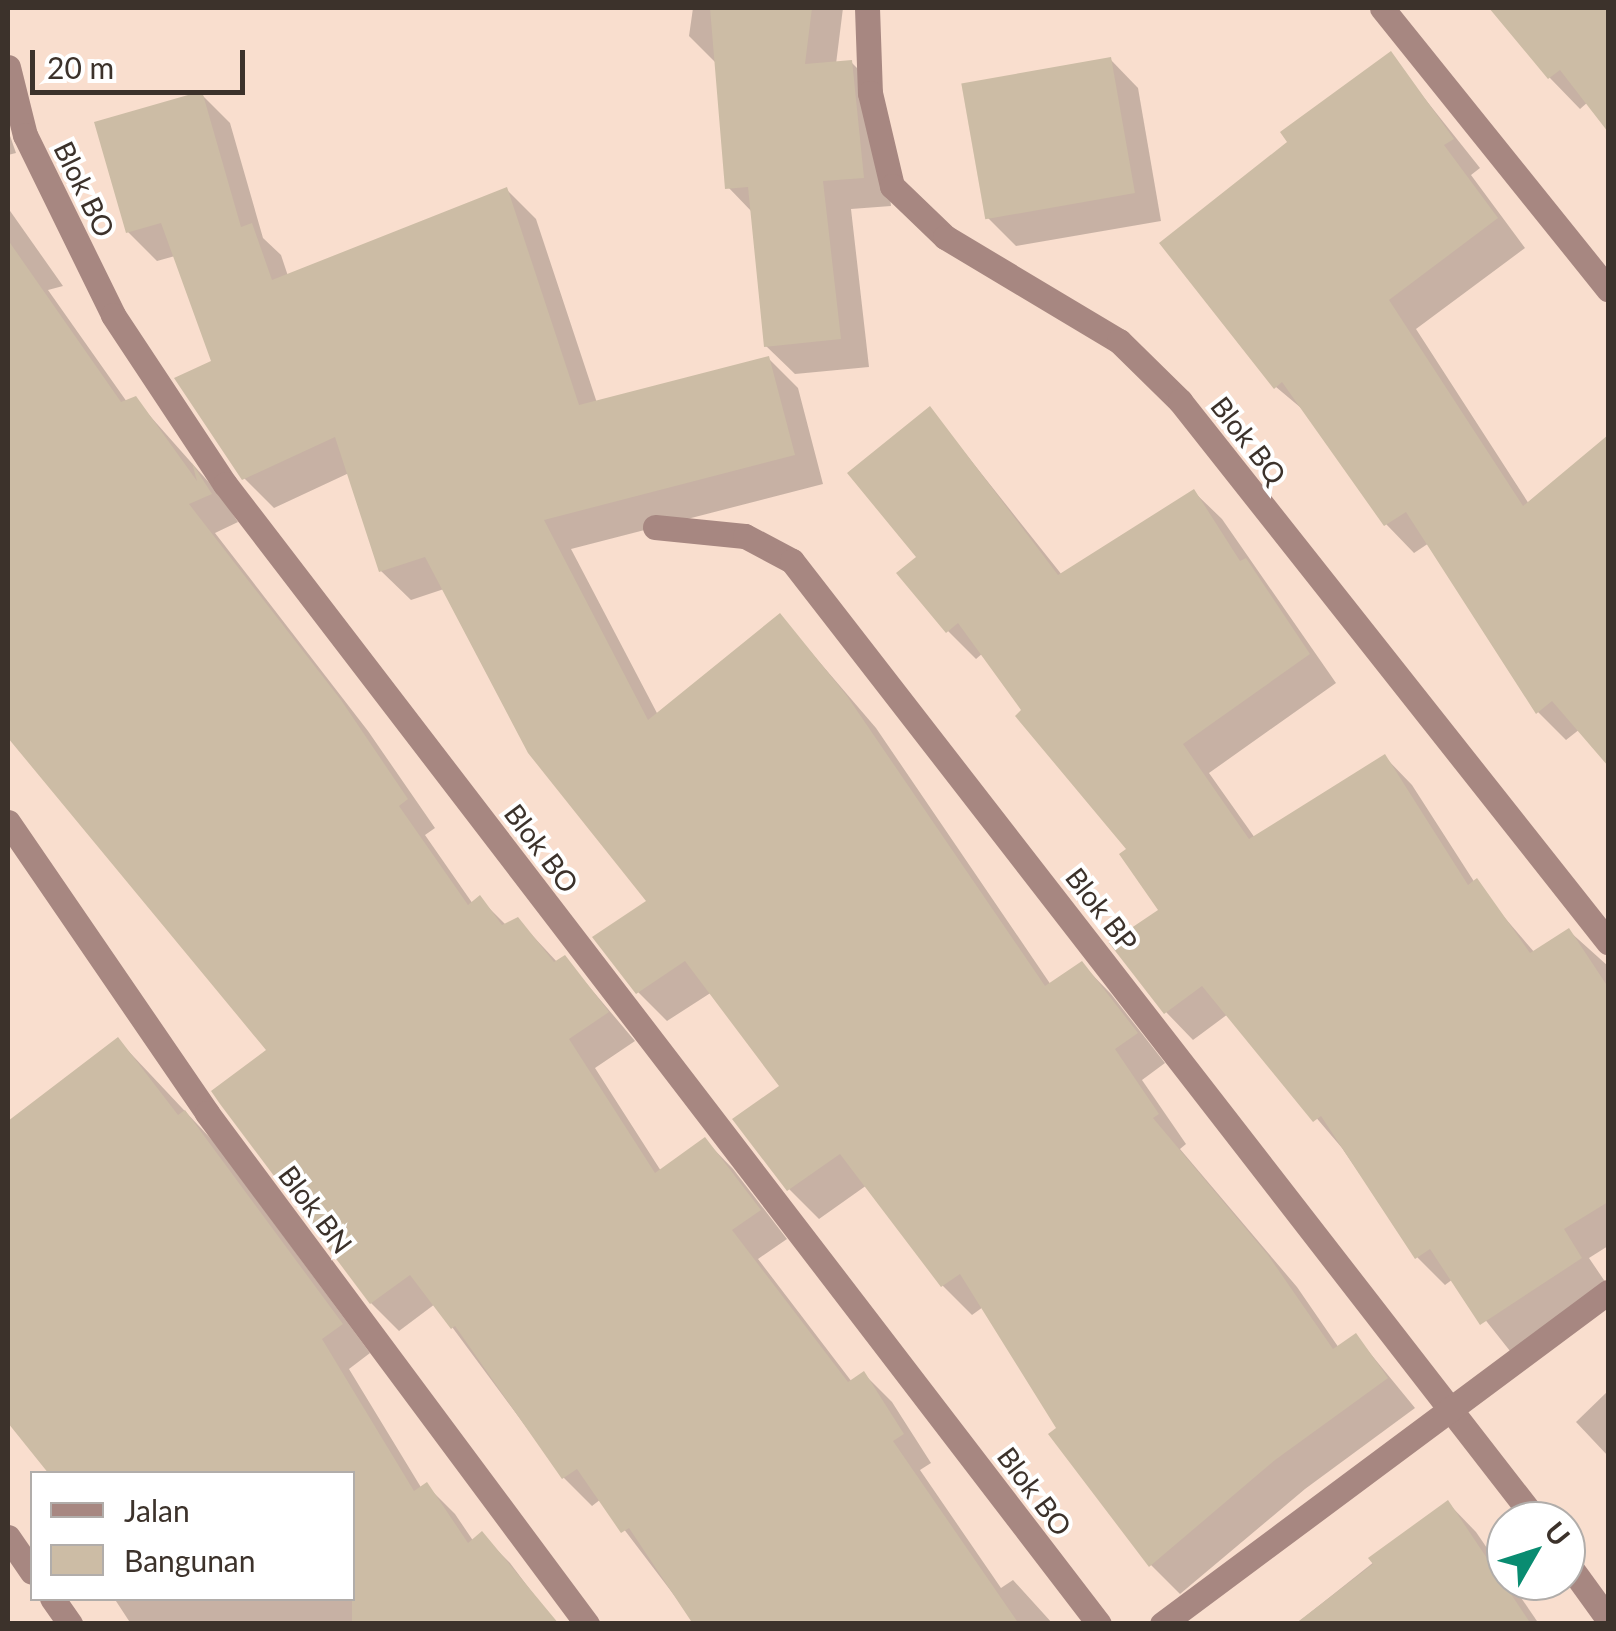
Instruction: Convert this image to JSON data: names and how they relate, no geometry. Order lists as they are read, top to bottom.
{
  "streets": {
    "street": [
      "Blok BO",
      "Blok BQ",
      "Blok BP",
      "Blok BN"
    ]
  },
  "legend": ["Jalan", "Bangunan"],
  "scale_bar": "20 m",
  "north": "top right"
}
